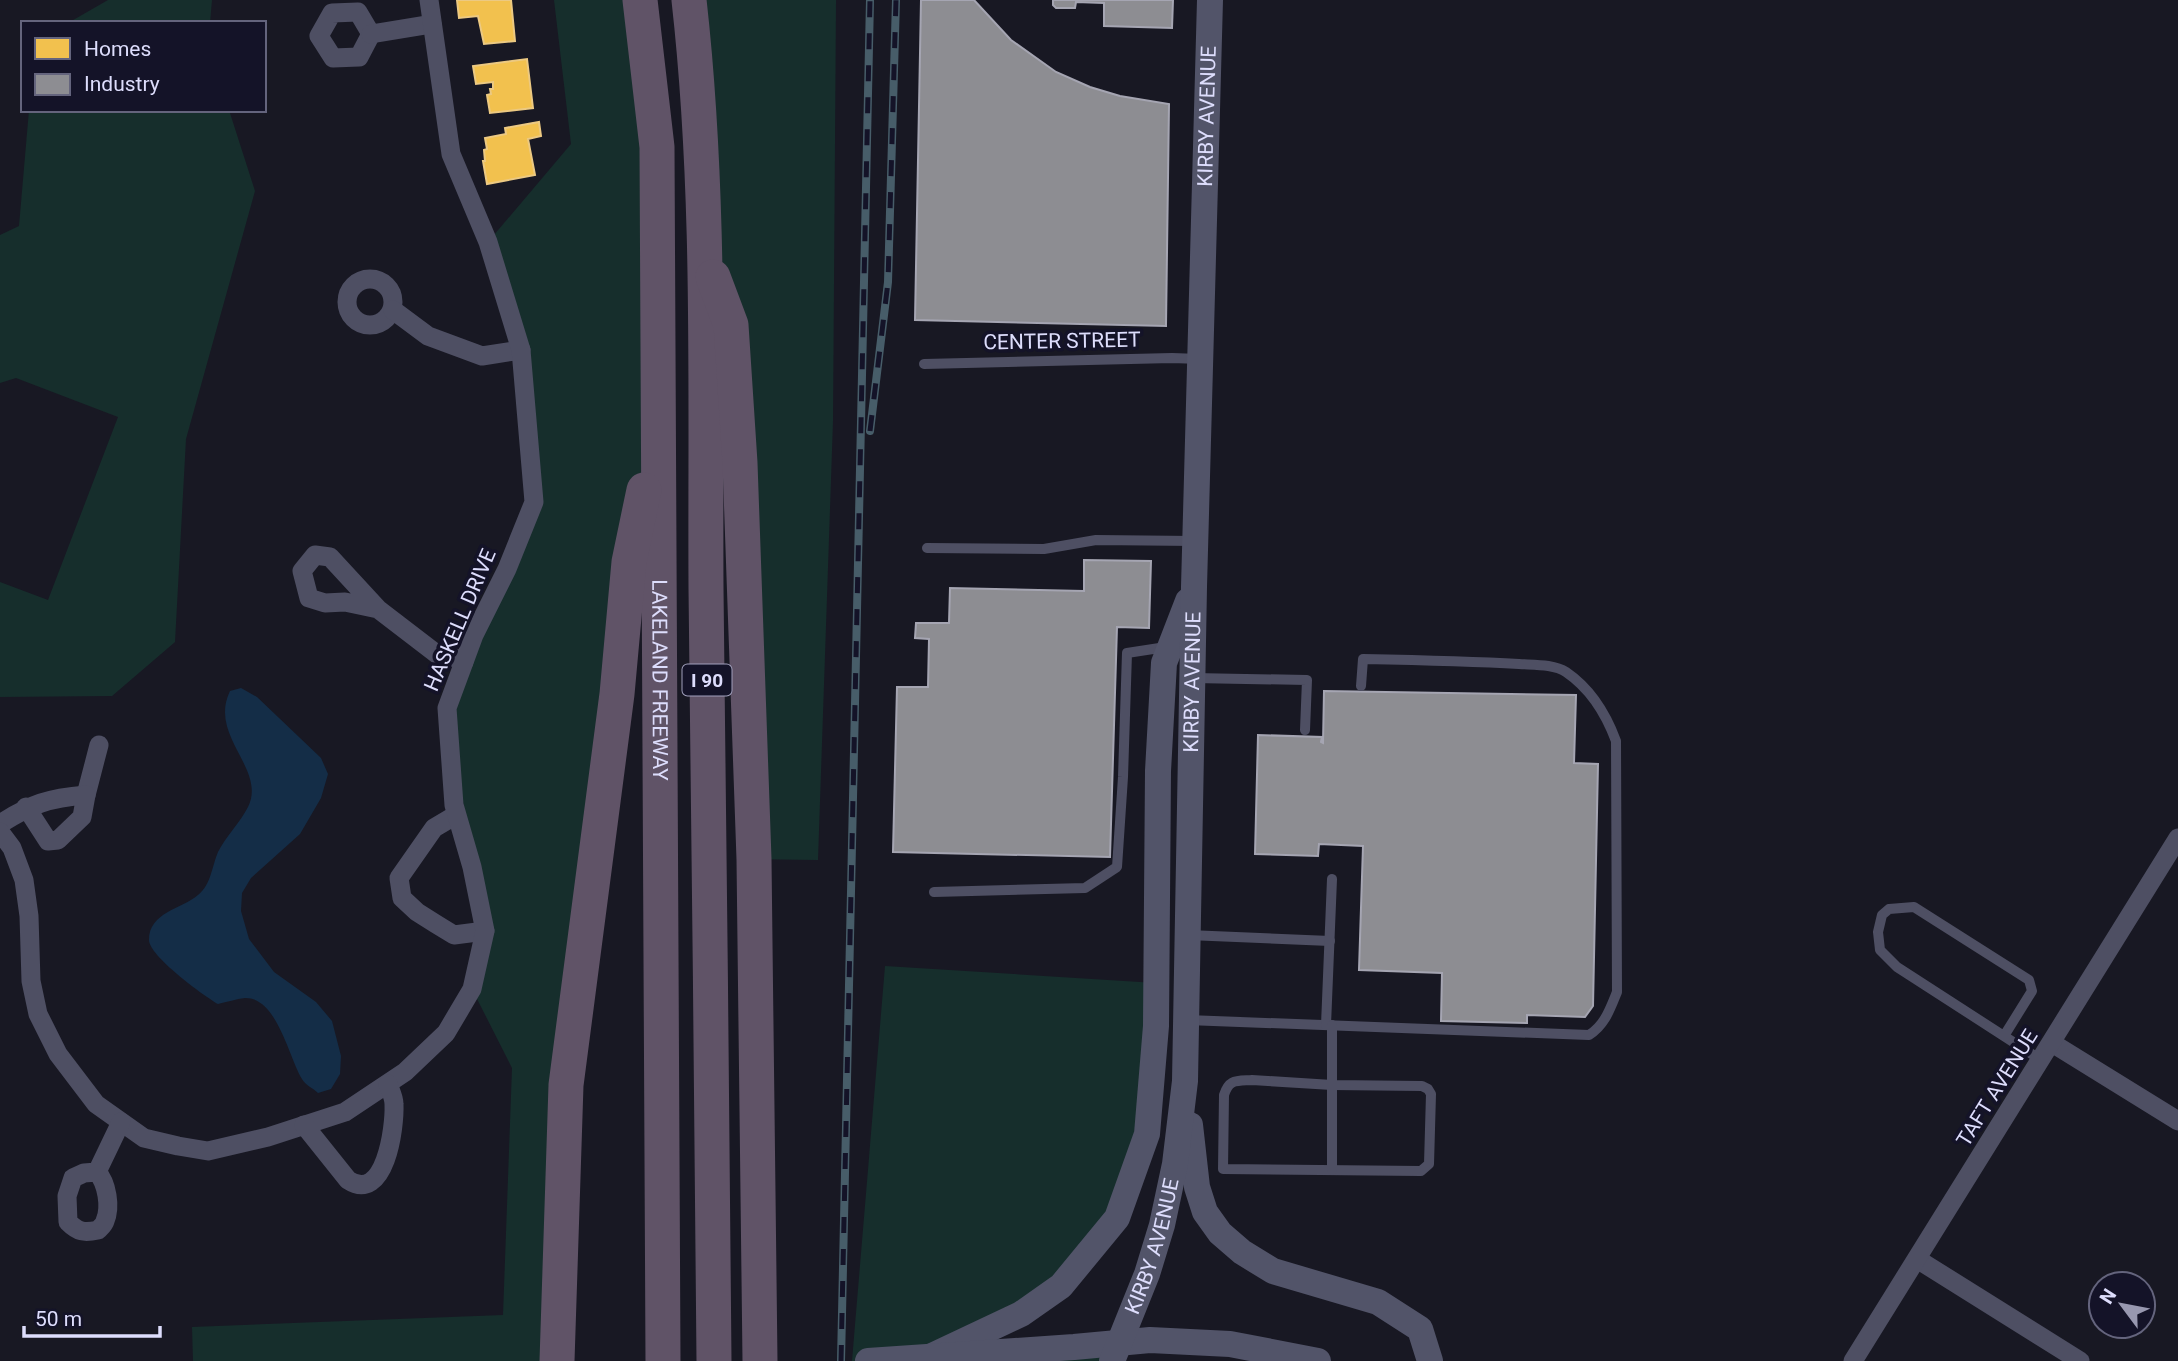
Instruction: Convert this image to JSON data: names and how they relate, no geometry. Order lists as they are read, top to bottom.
{
  "streets": {
    "highway": ["LAKELAND FREEWAY", "I 90"],
    "street": ["KIRBY AVENUE", "HASKELL DRIVE", "TAFT AVENUE"],
    "lane": ["CENTER STREET"]
  },
  "crossings": [
    ["KIRBY AVENUE", "CENTER STREET"]
  ],
  "legend": ["Homes", "Industry"],
  "scale_bar": "50 m",
  "north": "top left"
}
